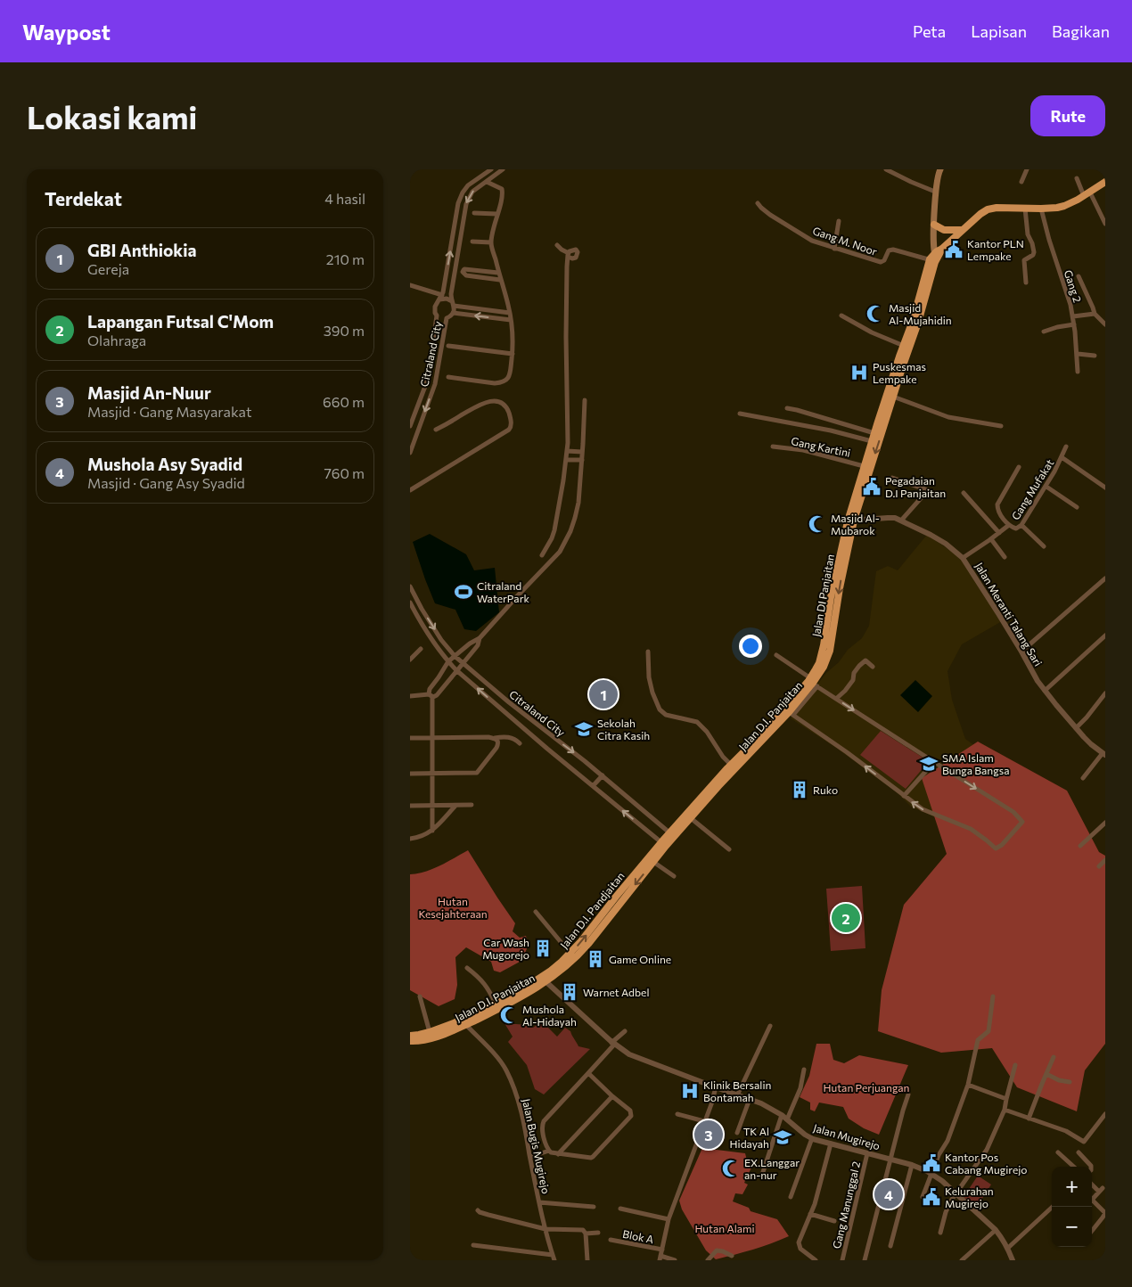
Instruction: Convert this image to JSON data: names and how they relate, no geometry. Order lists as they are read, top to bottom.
{
  "streets": {
    "highway": ["Jalan DI Panjaitan", "Jalan D.I. Panjaitan", "Jalan D.I. Pandjaitan"],
    "street": [
      "Gang M. Noor",
      "Gang 2",
      "Citraland City",
      "Gang Kartini",
      "Gang Mufakat",
      "Jalan Meranti Talang Sari",
      "Jalan Mugirejo",
      "Jalan Bugis Mugirejo",
      "Gang Manunggal 2",
      "Blok A"
    ]
  },
  "crossings": [
    ["Gang M. Noor", "Jalan DI Panjaitan"],
    ["Citraland City", "Jalan DI Panjaitan"],
    ["Citraland City", "Jalan D.I. Panjaitan"],
    ["Citraland City", "Jalan D.I. Pandjaitan"],
    ["Gang Kartini", "Jalan DI Panjaitan"],
    ["Gang Mufakat", "Jalan Meranti Talang Sari"],
    ["Jalan DI Panjaitan", "Jalan Meranti Talang Sari"],
    ["Jalan DI Panjaitan", "Jalan D.I. Panjaitan"],
    ["Jalan DI Panjaitan", "Jalan D.I. Pandjaitan"],
    ["Jalan D.I. Panjaitan", "Jalan D.I. Pandjaitan"],
    ["Jalan D.I. Panjaitan", "Jalan Mugirejo"],
    ["Jalan D.I. Panjaitan", "Jalan Bugis Mugirejo"],
    ["Jalan D.I. Pandjaitan", "Jalan Mugirejo"],
    ["Jalan Mugirejo", "Gang Manunggal 2"]
  ],
  "one_way": ["Jalan D.I. Pandjaitan"],
  "parks": ["Hutan Kesejahteraan", "Hutan Perjuangan", "Hutan Alami"],
  "places": {
    "public building": [
      "Kantor PLN Lempake",
      "Pegadaian D.I Panjaitan",
      "Kantor Pos Cabang Mugirejo",
      "Kelurahan Mugirejo"
    ],
    "mosque": [
      "Masjid Al-Mujahidin",
      "Masjid Al- Mubarok",
      "Mushola Al-Hidayah",
      "EX.Langgar an-nur"
    ],
    "hospital": ["Puskesmas Lempake", "Klinik Bersalin Bontamah"],
    "sports": ["Citraland WaterPark"],
    "school or university": ["Sekolah Citra Kasih", "SMA Islam Bunga Bangsa", "TK Al Hidayah"],
    "building": [
      "Ruko",
      "Car Wash Mugorejo",
      "Game Online",
      "Warnet Adbel"
    ]
  },
  "page": {
    "header": "Waypost",
    "nav": ["Peta", "Lapisan", "Bagikan"],
    "buttons": "Rute",
    "title": "Lokasi kami",
    "heading": ["Terdekat", "4 hasil"],
    "list": [
      {
        "mark": "1",
        "name": "GBI Anthiokia",
        "note": "Gereja",
        "value": "210 m"
      },
      {
        "mark": "2",
        "name": "Lapangan Futsal C'Mom",
        "note": "Olahraga",
        "value": "390 m"
      },
      {
        "mark": "3",
        "name": "Masjid An-Nuur",
        "note": "Masjid · Gang Masyarakat",
        "value": "660 m"
      },
      {
        "mark": "4",
        "name": "Mushola Asy Syadid",
        "note": "Masjid · Gang Asy Syadid",
        "value": "760 m"
      }
    ],
    "pins": [
      "1",
      "2",
      "3",
      "4"
    ],
    "map_buttons": ["+", "−"]
  }
}
